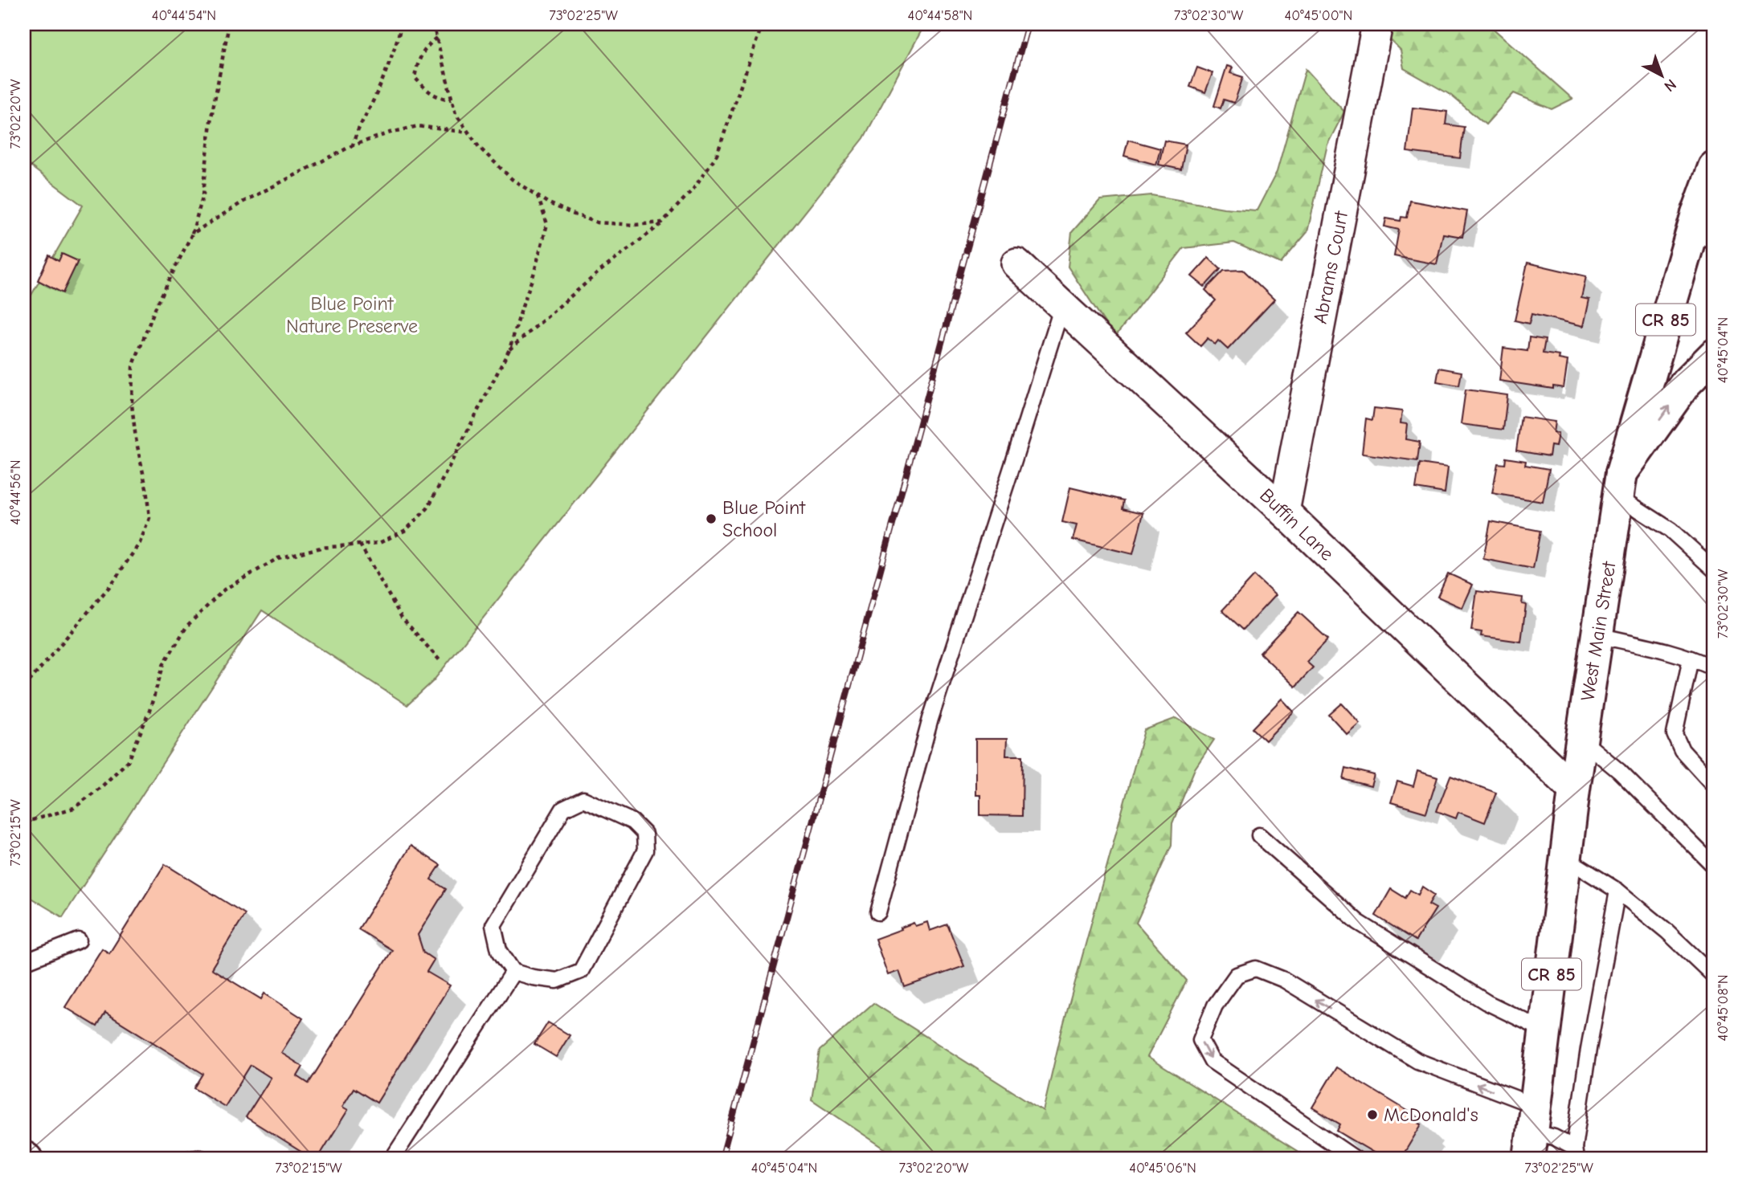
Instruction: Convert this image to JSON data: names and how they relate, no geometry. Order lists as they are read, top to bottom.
{
  "streets": {
    "main road": ["CR 85", "West Main Street"],
    "street": ["Abrams Court", "Buffin Lane"]
  },
  "crossings": [
    ["Abrams Court", "Buffin Lane"],
    ["CR 85", "Buffin Lane"],
    ["CR 85", "West Main Street"],
    ["Buffin Lane", "West Main Street"]
  ],
  "parks": ["Blue Point Nature Preserve"],
  "places": ["Blue Point School", "McDonald's"],
  "north": "bottom right",
  "coordinates": [
    "40°44'54\"N",
    "73°02'25\"W",
    "40°44'58\"N",
    "73°02'30\"W",
    "40°45'00\"N",
    "73°02'20\"W",
    "40°45'04\"N",
    "40°44'56\"N",
    "73°02'15\"W",
    "40°45'08\"N",
    "40°45'06\"N"
  ]
}
